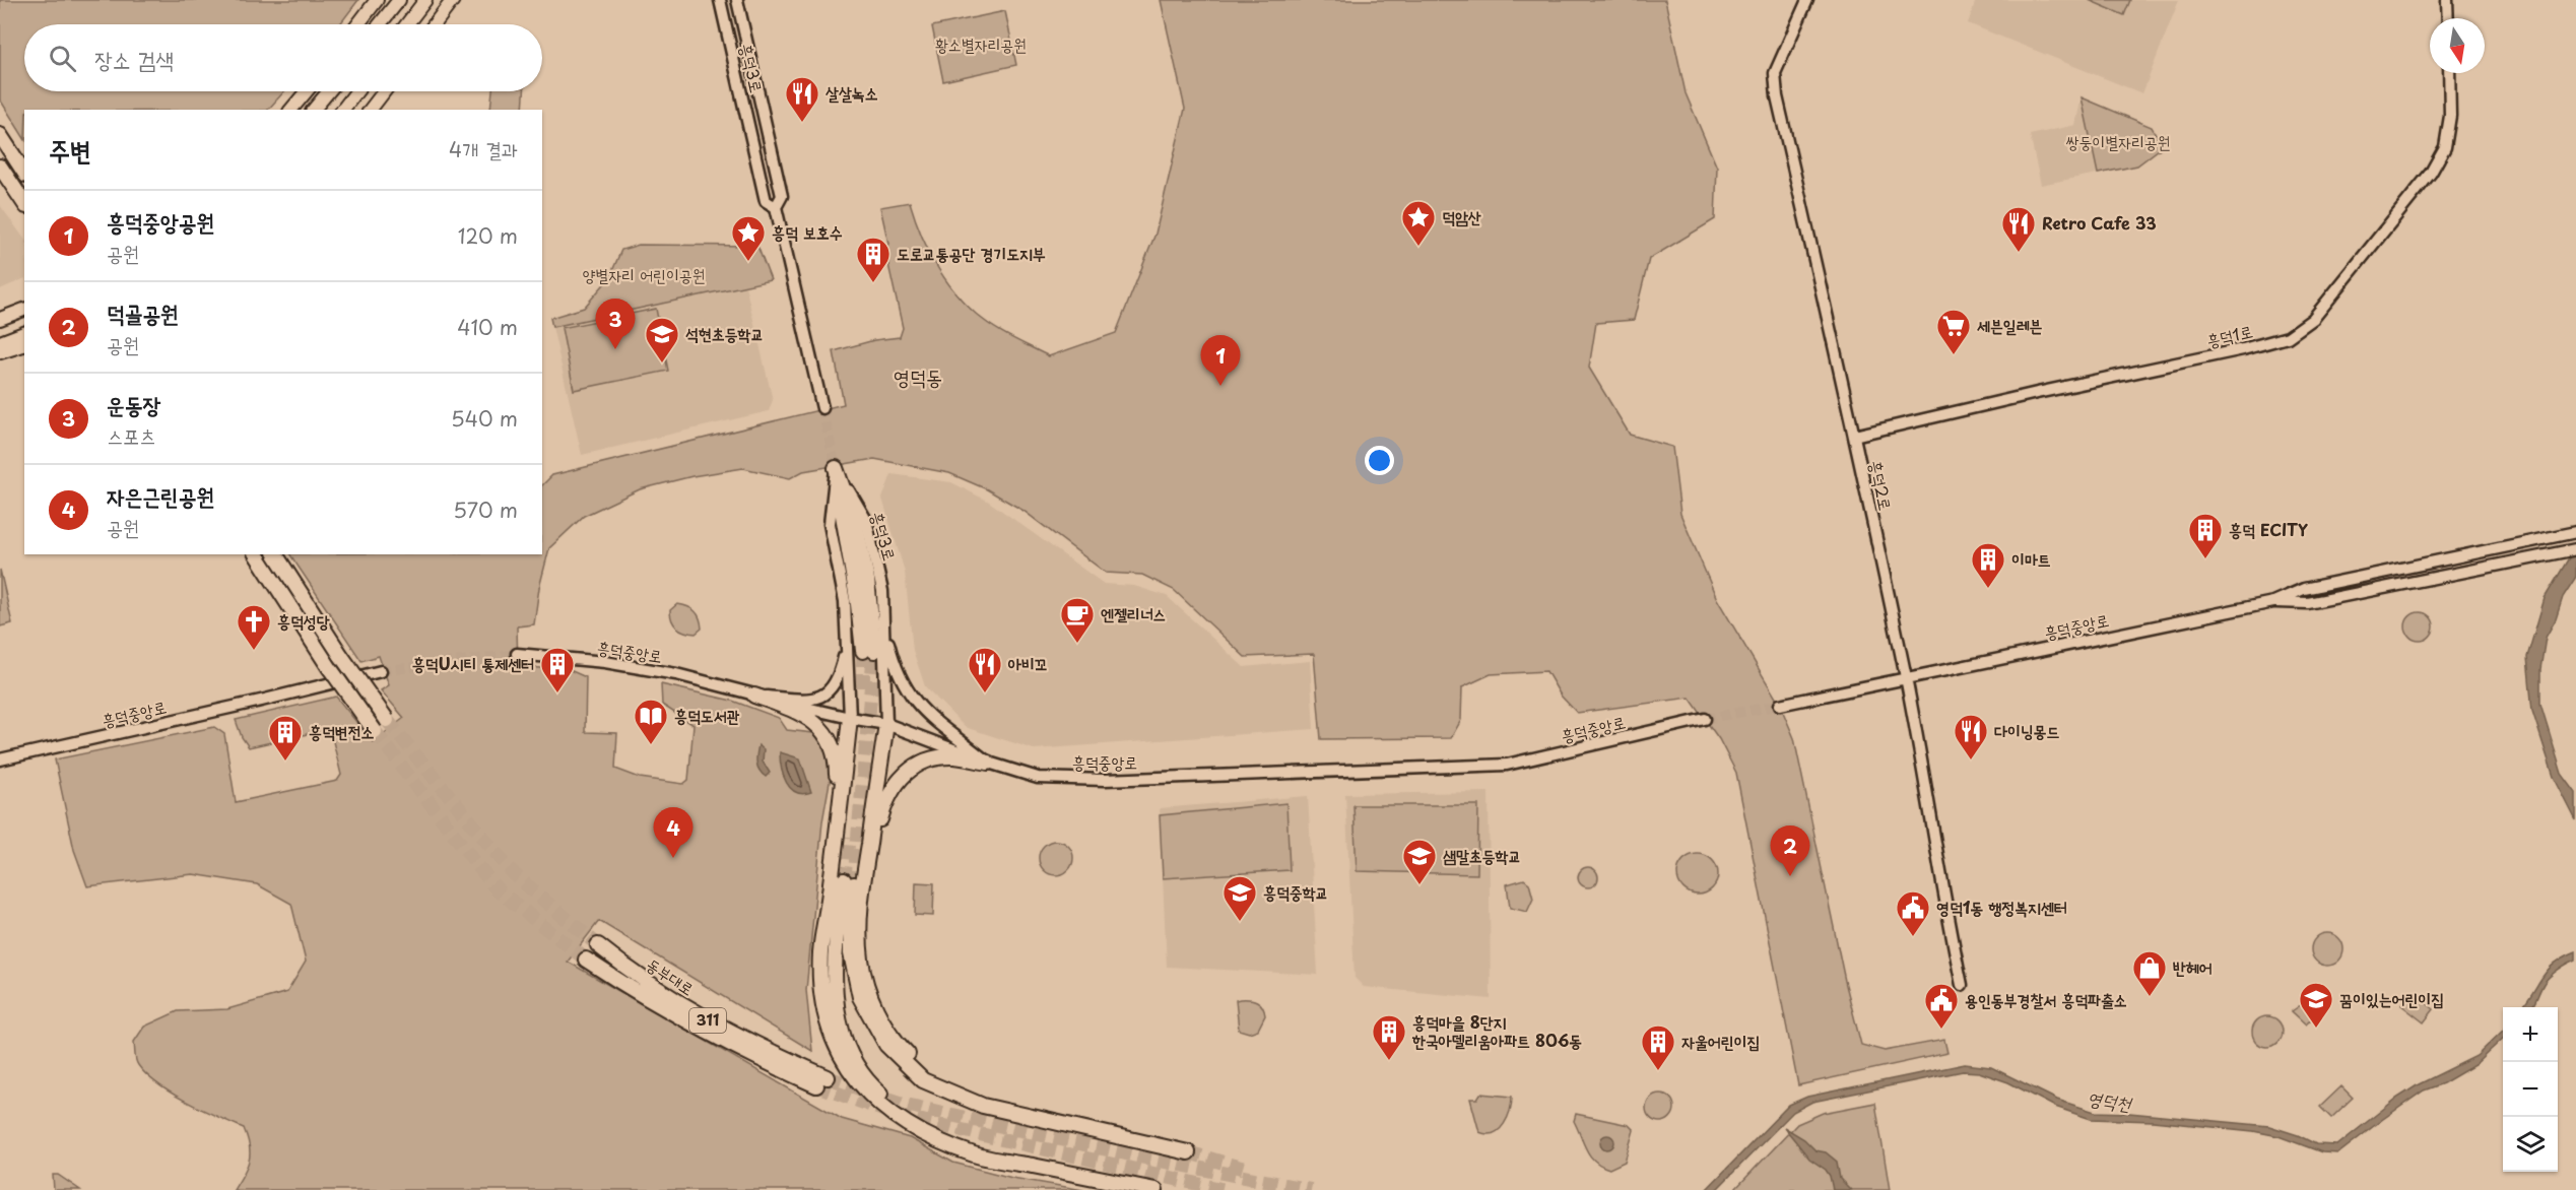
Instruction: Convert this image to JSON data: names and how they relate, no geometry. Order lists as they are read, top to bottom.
{
  "streets": {
    "highway": ["동부대로", "311"],
    "street": [
      "흥덕3로",
      "흥덕1로",
      "흥덕2로",
      "흥덕중앙로"
    ]
  },
  "crossings": [
    ["흥덕3로", "흥덕중앙로"],
    ["흥덕1로", "흥덕2로"],
    ["흥덕2로", "흥덕중앙로"]
  ],
  "districts": ["영덕동"],
  "water": ["영덕천"],
  "parks": ["황소별자리공원", "쌍둥이별자리공원", "양별자리 어린이공원"],
  "places": {
    "restaurant": [
      "살살녹소",
      "Retro Cafe 33",
      "아비꼬",
      "다이닝몽드"
    ],
    "place": ["덕암산", "흥덕 보호수"],
    "building": [
      "도로교통공단 경기도지부",
      "흥덕 ECITY",
      "이마트",
      "흥덕U시티 통제센터",
      "흥덕변전소",
      "흥덕마을 8단지 한국아델리움아파트 806동",
      "자울어린이집"
    ],
    "supermarket": ["세븐일레븐"],
    "school or university": [
      "석현초등학교",
      "샘말초등학교",
      "흥덕중학교",
      "꿈이있는어린이집"
    ],
    "cafe": ["엔젤리너스"],
    "church": ["흥덕성당"],
    "library": ["흥덕도서관"],
    "public building": ["영덕1동 행정복지센터", "용인동부경찰서 흥덕파출소"],
    "shop": ["반헤어"]
  },
  "north": "bottom",
  "page": {
    "search": "장소 검색",
    "heading": ["주변", "4개 결과"],
    "list": [
      {
        "mark": "1",
        "name": "흥덕중앙공원",
        "note": "공원",
        "value": "120 m"
      },
      {
        "mark": "2",
        "name": "덕골공원",
        "note": "공원",
        "value": "410 m"
      },
      {
        "mark": "3",
        "name": "운동장",
        "note": "스포츠",
        "value": "540 m"
      },
      {
        "mark": "4",
        "name": "자은근린공원",
        "note": "공원",
        "value": "570 m"
      }
    ],
    "pins": [
      "3",
      "1",
      "4",
      "2"
    ],
    "map_buttons": ["+", "−"]
  }
}
